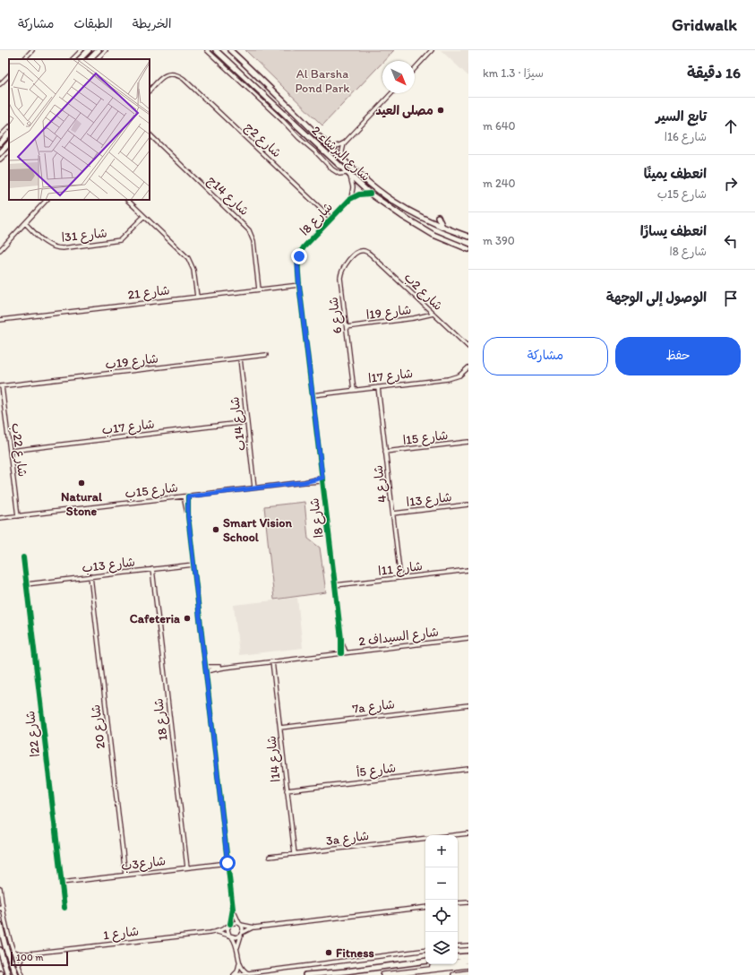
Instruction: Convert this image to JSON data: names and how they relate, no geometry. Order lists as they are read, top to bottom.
{
  "streets": {
    "street": [
      "شارع 2ج",
      "شارع البرشاء 2",
      "شارع 14ج",
      "شارع 8ا",
      "شارع 31ا",
      "شارع 2ب",
      "شارع 21",
      "شارع 19ا",
      "شارع 6",
      "شارع 19ب",
      "شارع 17ا",
      "شارع 14ب",
      "شارع 17ب",
      "شارع 15ا",
      "شارع 22ب",
      "شارع 4",
      "شارع 15ب",
      "شارع 13ا",
      "شارع 13ب",
      "شارع 11ا",
      "شارع السيداف 2",
      "7a شارع",
      "شارع 18",
      "شارع 20",
      "شارع 22ا",
      "شارع 14ا",
      "شارع 5أ",
      "3a شارع",
      "شارع3ب",
      "شارع 1"
    ]
  },
  "crossings": [
    ["شارع 2ج", "شارع 8ا"],
    ["شارع البرشاء 2", "شارع 8ا"],
    ["شارع 14ج", "شارع 21"],
    ["شارع 8ا", "شارع 21"],
    ["شارع 8ا", "شارع 17ا"],
    ["شارع 8ا", "شارع 15ب"],
    ["شارع 8ا", "شارع 11ا"],
    ["شارع 8ا", "شارع السيداف 2"],
    ["شارع 2ب", "شارع 19ا"],
    ["شارع 2ب", "شارع 6"],
    ["شارع 19ا", "شارع 6"],
    ["شارع 6", "شارع 17ا"],
    ["شارع 19ب", "شارع 14ب"],
    ["شارع 19ب", "شارع 22ب"],
    ["شارع 17ا", "شارع 4"],
    ["شارع 14ب", "شارع 17ب"],
    ["شارع 14ب", "شارع 15ب"],
    ["شارع 17ب", "شارع 22ب"],
    ["شارع 15ا", "شارع 4"],
    ["شارع 22ب", "شارع 15ب"],
    ["شارع 4", "شارع 13ا"],
    ["شارع 4", "شارع 11ا"],
    ["شارع 13ب", "شارع 18"],
    ["شارع 13ب", "شارع 20"],
    ["شارع 13ب", "شارع 22ا"],
    ["شارع السيداف 2", "شارع 14ا"],
    ["7a شارع", "شارع 14ا"],
    ["شارع 18", "شارع3ب"],
    ["شارع 20", "شارع3ب"],
    ["شارع 22ا", "شارع3ب"],
    ["شارع 14ا", "شارع 5أ"],
    ["شارع 14ا", "3a شارع"]
  ],
  "parks": ["Al Barsha Pond Park"],
  "places": [
    "مصلى العيد",
    "Natural Stone",
    "Smart Vision School",
    "Cafeteria",
    "Fitness"
  ],
  "scale_bar": "100 m",
  "north": "bottom right",
  "page": {
    "header": "Gridwalk",
    "nav": ["الخريطة", "الطبقات", "مشاركة"],
    "heading": ["16 دقيقة", "سيرًا · 1.3 km"],
    "list": [
      ["تابع السير", "شارع 16ا", "640 m"],
      ["انعطف يمينًا", "شارع 15ب", "240 m"],
      ["انعطف يسارًا", "شارع 8ا", "390 m"],
      "الوصول إلى الوجهة"
    ],
    "buttons": ["حفظ", "مشاركة"],
    "map_buttons": ["+", "−"],
    "scale": "100 m"
  }
}
